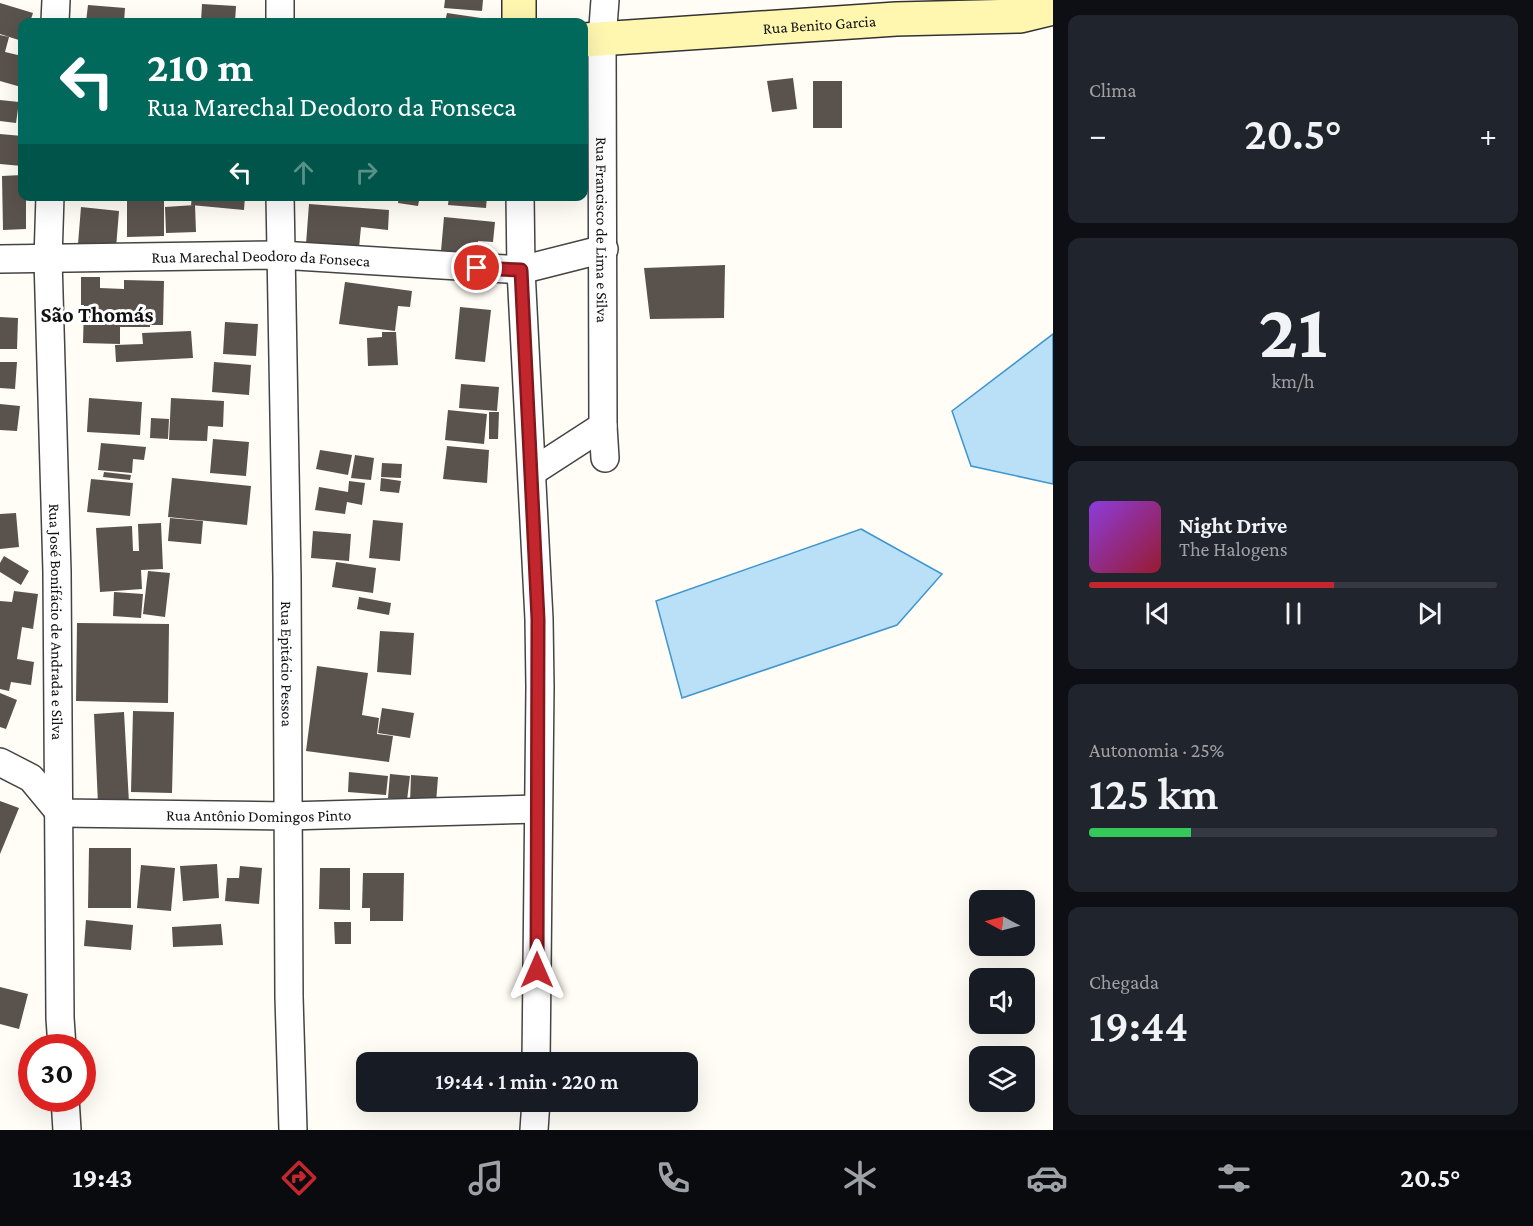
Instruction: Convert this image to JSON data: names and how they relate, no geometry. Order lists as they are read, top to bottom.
{
  "streets": {
    "street": [
      "Rua Benito Garcia",
      "Rua Francisco de Lima e Silva",
      "Rua Marechal Deodoro da Fonseca",
      "Rua José Bonifácio de Andrada e Silva",
      "Rua Epitácio Pessoa",
      "Rua Antônio Domingos Pinto"
    ]
  },
  "crossings": [
    ["Rua Benito Garcia", "Rua Francisco de Lima e Silva"],
    ["Rua Francisco de Lima e Silva", "Rua Marechal Deodoro da Fonseca"],
    ["Rua Marechal Deodoro da Fonseca", "Rua José Bonifácio de Andrada e Silva"],
    ["Rua Marechal Deodoro da Fonseca", "Rua Epitácio Pessoa"],
    ["Rua José Bonifácio de Andrada e Silva", "Rua Antônio Domingos Pinto"],
    ["Rua Epitácio Pessoa", "Rua Antônio Domingos Pinto"]
  ],
  "districts": ["São Thomás"],
  "north": "left",
  "page": {
    "tile": [
      "Clima",
      ["21", "km/h"],
      ["Autonomia · 25%", "125 km"],
      ["Chegada", "19:44"]
    ],
    "turn": ["210 m", "Rua Marechal Deodoro da Fonseca"],
    "heat": ["−", "20.5°", "+"],
    "song": ["Night Drive", "The Halogens"],
    "limit": "30",
    "trip": "19:44 · 1 min · 220 m",
    "tabs": ["19:43", "20.5°"]
  }
}
